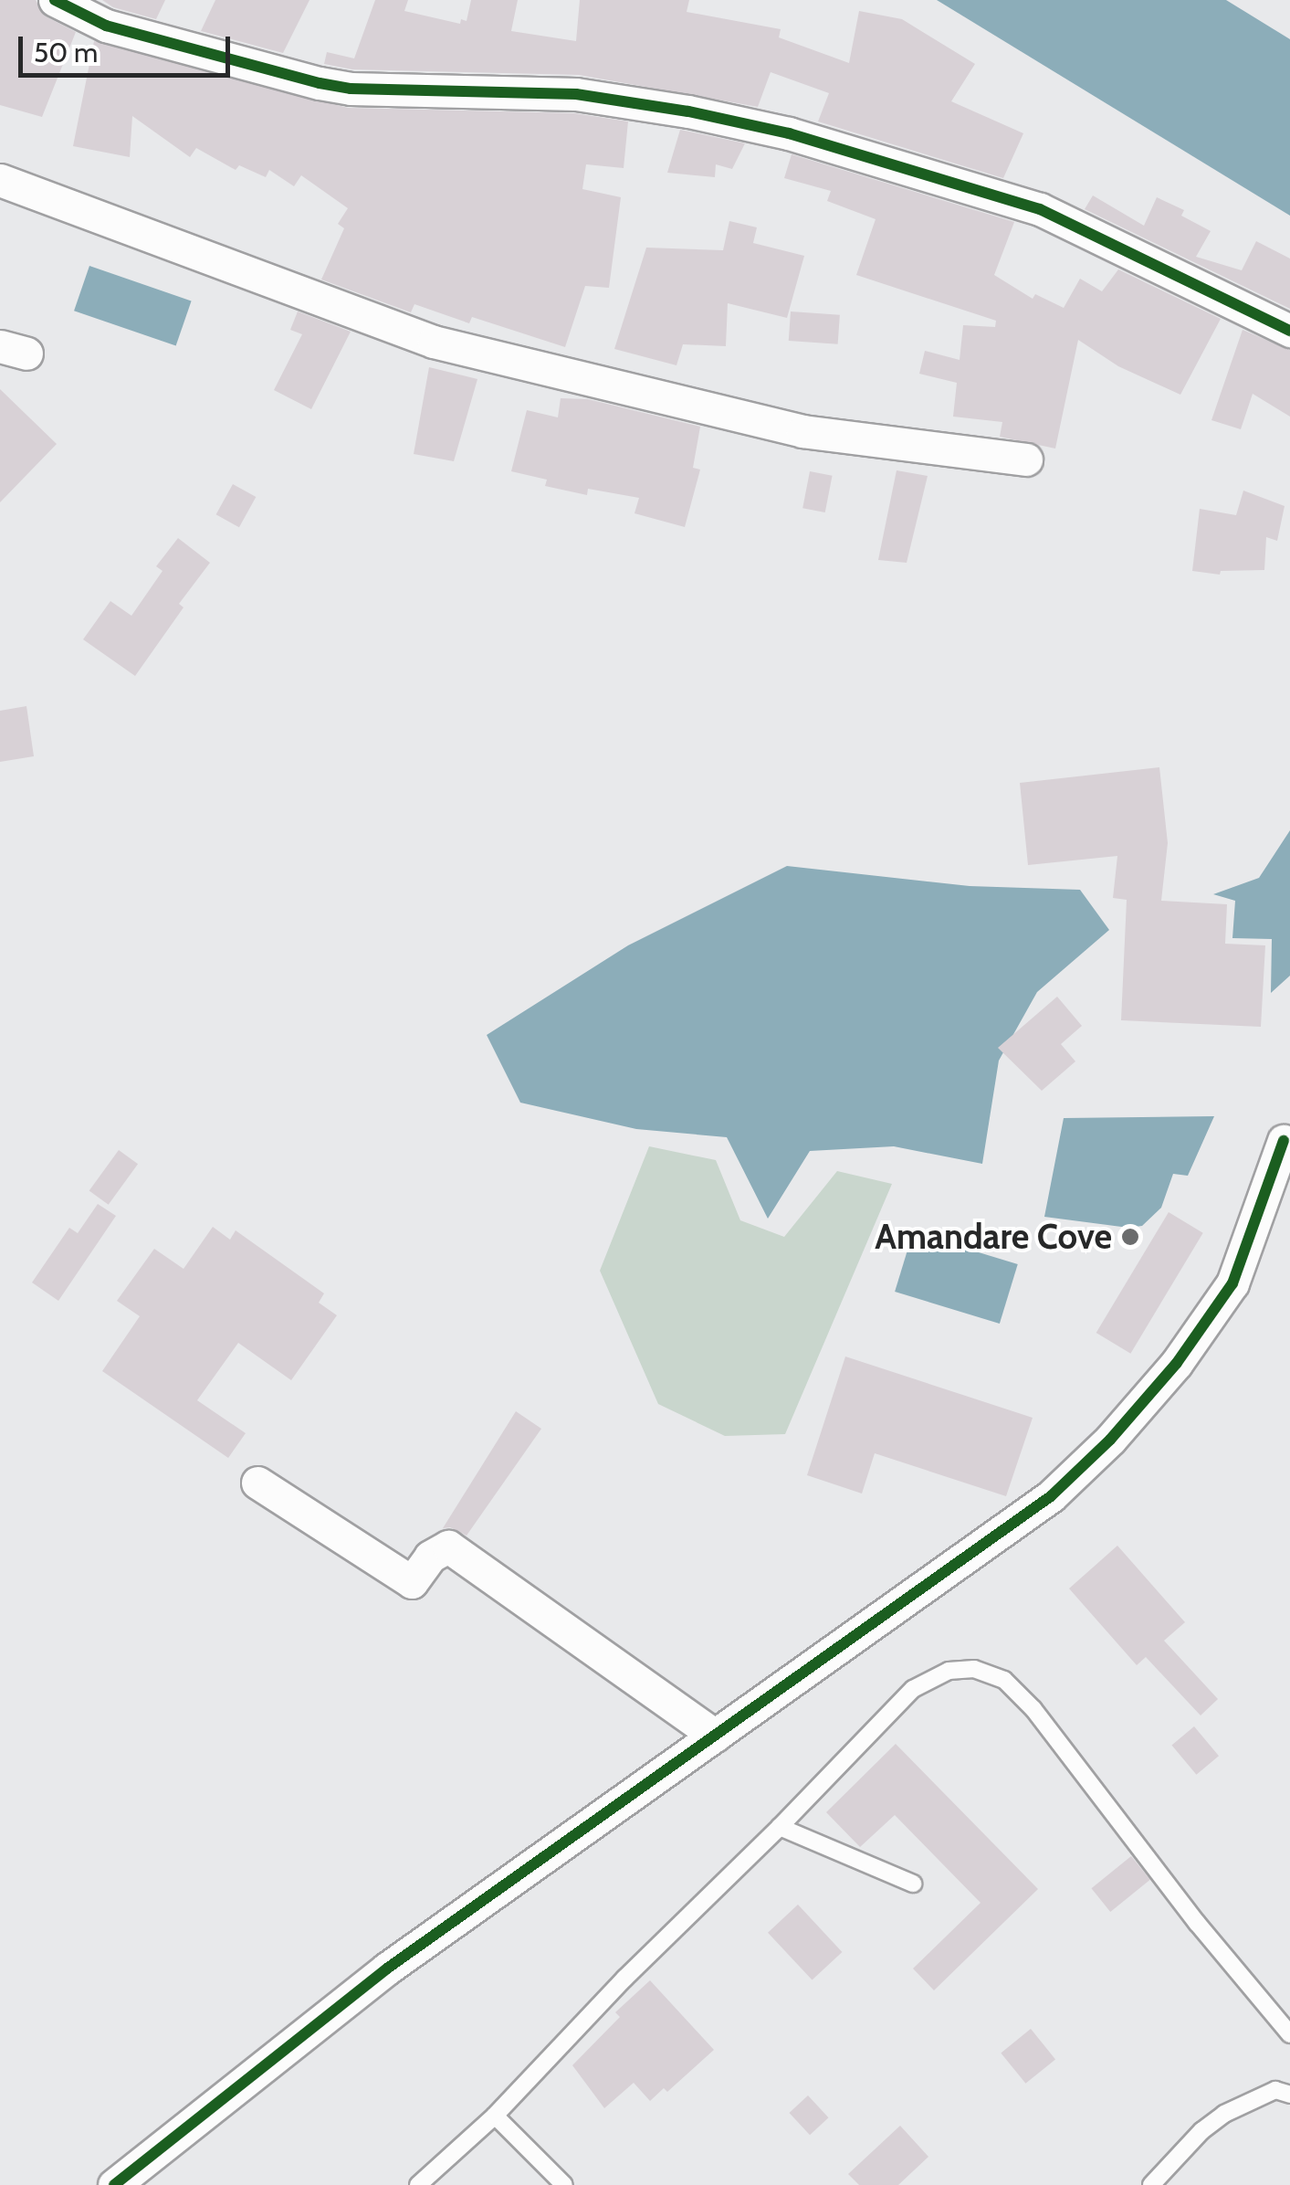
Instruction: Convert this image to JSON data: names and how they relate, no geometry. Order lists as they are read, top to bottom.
{
  "places": ["Amandare Cove"],
  "scale_bar": "50 m"
}
